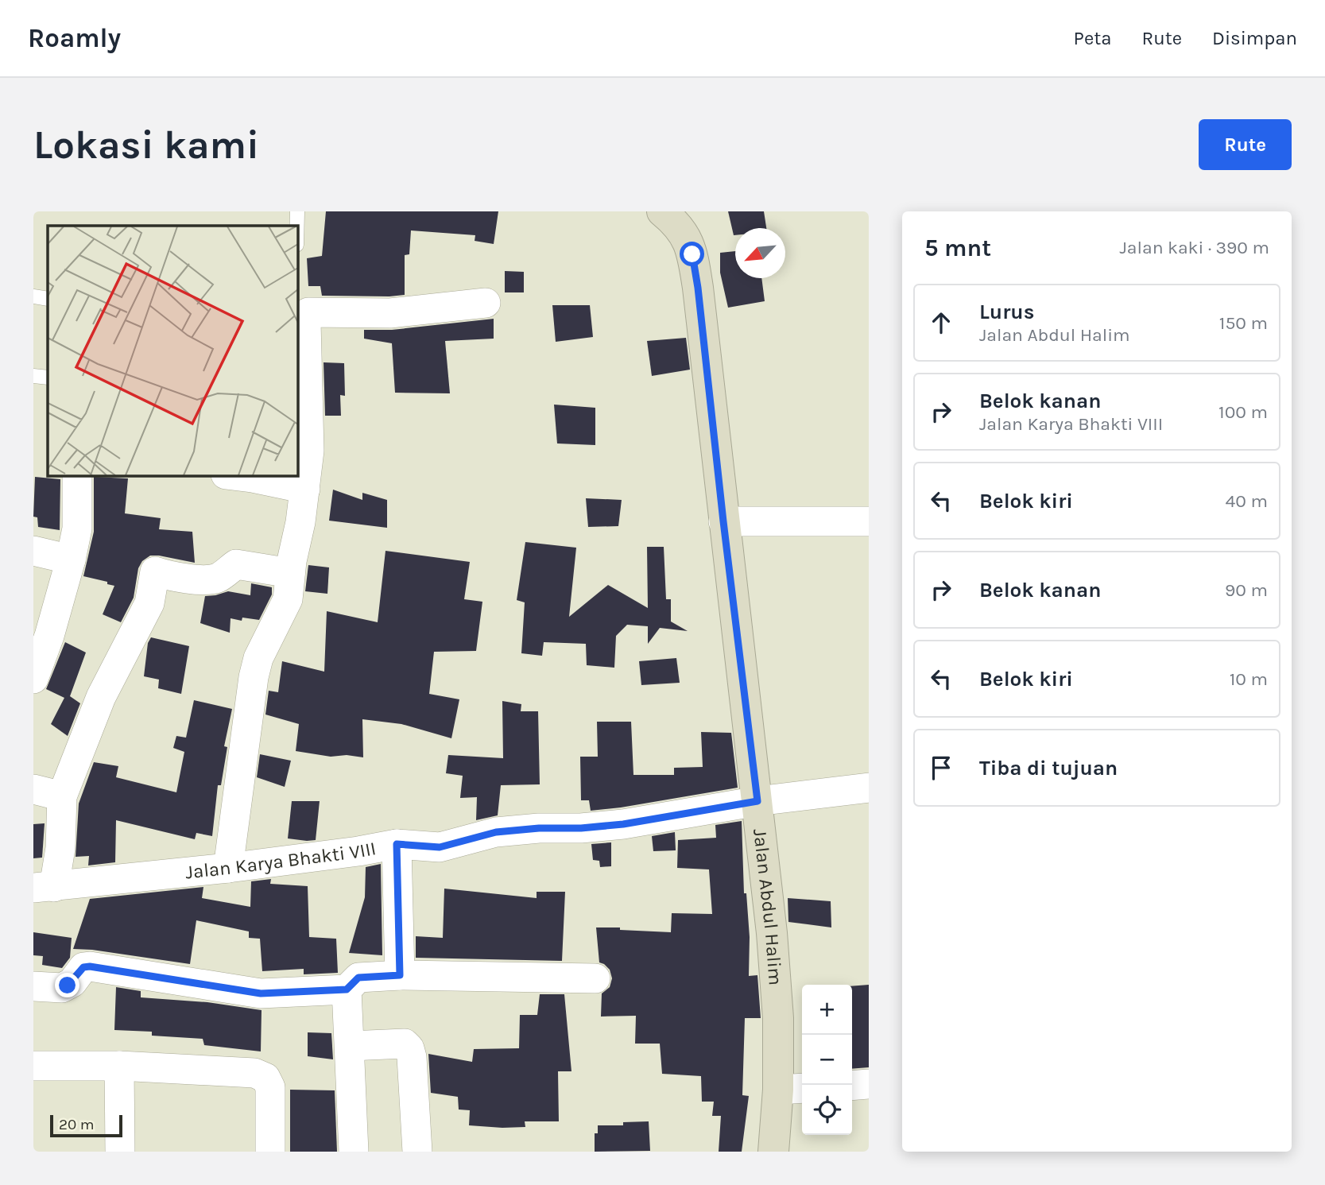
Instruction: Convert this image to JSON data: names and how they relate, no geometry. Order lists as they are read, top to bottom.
{
  "streets": {
    "street": ["Jalan Karya Bhakti VIII", "Jalan Abdul Halim"]
  },
  "crossings": [
    ["Jalan Karya Bhakti VIII", "Jalan Abdul Halim"]
  ],
  "scale_bar": "20 m",
  "north": "bottom left",
  "page": {
    "header": "Roamly",
    "nav": ["Peta", "Rute", "Disimpan"],
    "buttons": "Rute",
    "title": "Lokasi kami",
    "heading": ["5 mnt", "Jalan kaki · 390 m"],
    "list": [
      ["Lurus", "Jalan Abdul Halim", "150 m"],
      ["Belok kanan", "Jalan Karya Bhakti VIII", "100 m"],
      ["Belok kiri", "40 m"],
      ["Belok kanan", "90 m"],
      ["Belok kiri", "10 m"],
      "Tiba di tujuan"
    ],
    "map_buttons": ["+", "−"],
    "scale": "20 m"
  }
}
